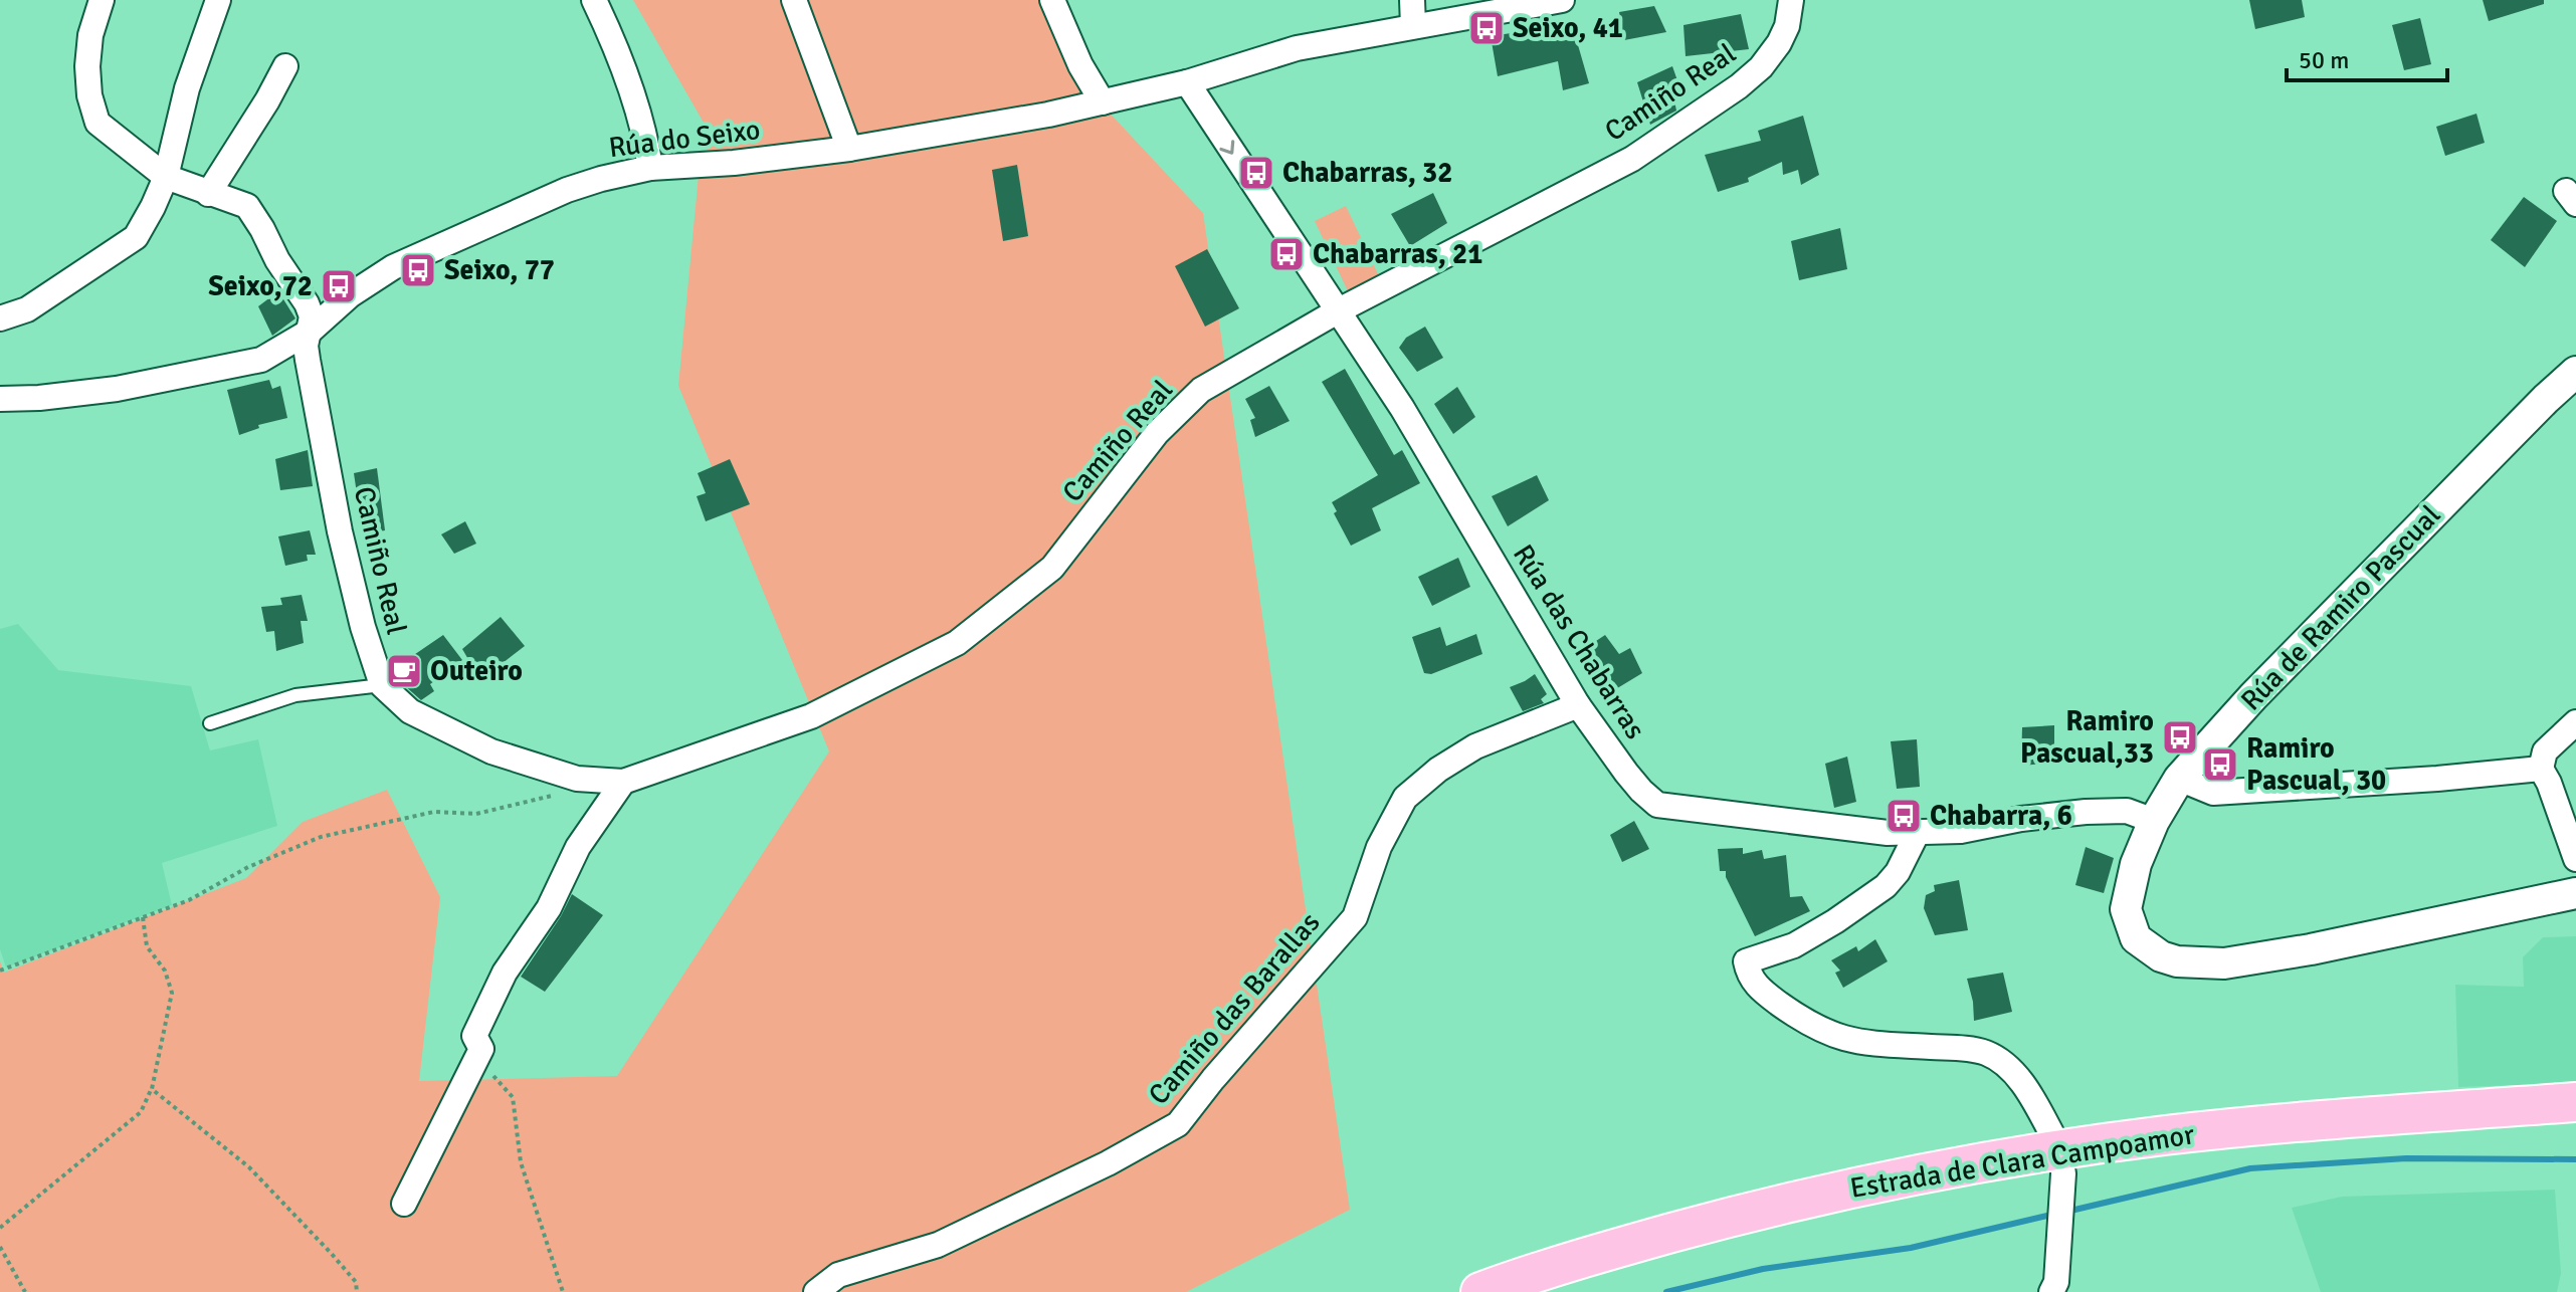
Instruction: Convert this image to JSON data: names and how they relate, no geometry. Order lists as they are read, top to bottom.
{
  "streets": {
    "main road": ["Estrada de Clara Campoamor"],
    "street": [
      "Camiño Real",
      "Rúa do Seixo",
      "Rúa de Ramiro Pascual",
      "Rúa das Chabarras",
      "Camiño das Barallas"
    ]
  },
  "crossings": [
    ["Camiño Real", "Rúa do Seixo"],
    ["Camiño Real", "Rúa das Chabarras"],
    ["Rúa do Seixo", "Rúa das Chabarras"],
    ["Rúa de Ramiro Pascual", "Rúa das Chabarras"],
    ["Rúa das Chabarras", "Camiño das Barallas"]
  ],
  "places": {
    "bus stop": [
      "Seixo, 41",
      "Chabarras, 32",
      "Chabarras, 21",
      "Seixo, 77",
      "Seixo,72",
      "Ramiro Pascual,33",
      "Ramiro Pascual, 30",
      "Chabarra, 6"
    ],
    "cafe": ["Outeiro"]
  },
  "scale_bar": "50 m"
}
